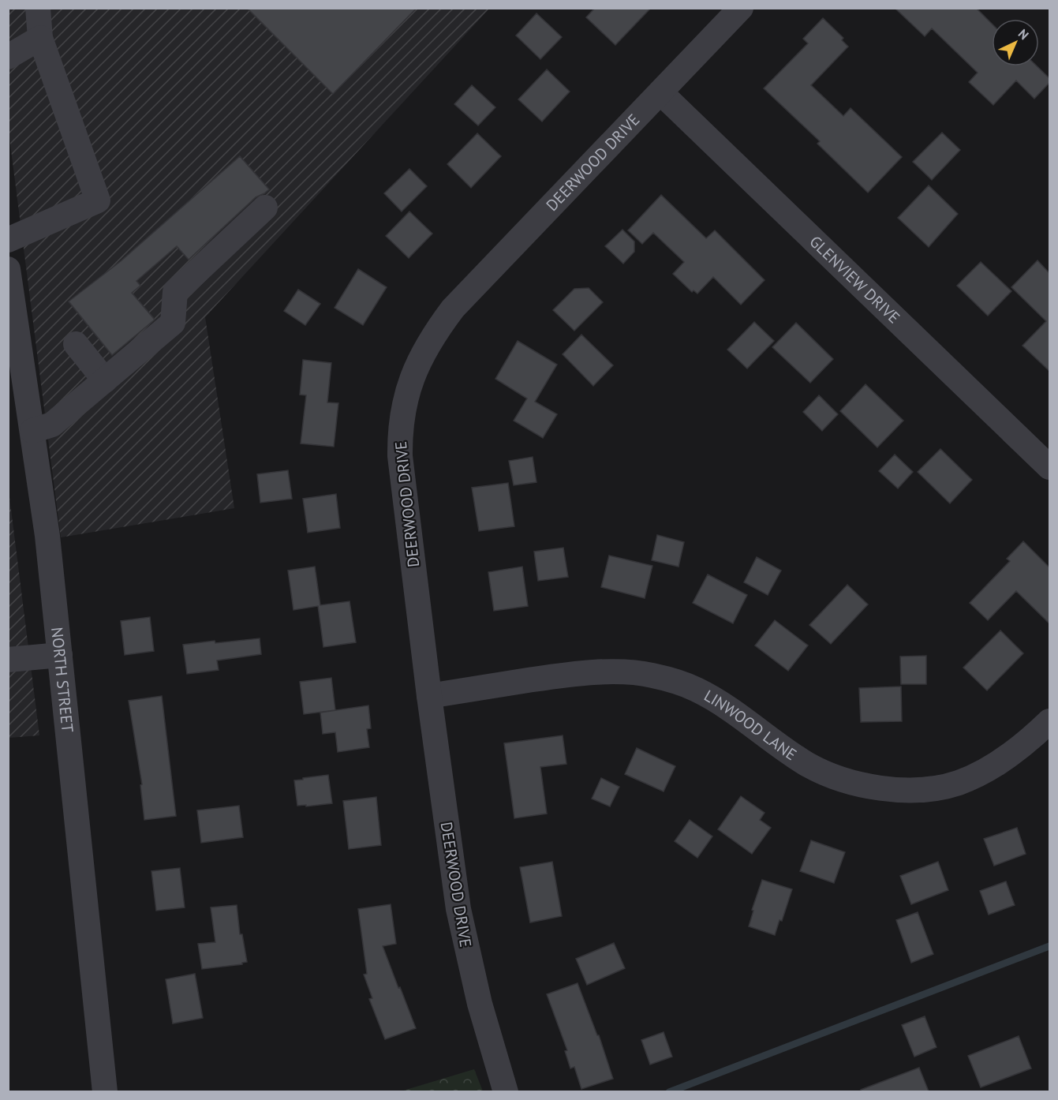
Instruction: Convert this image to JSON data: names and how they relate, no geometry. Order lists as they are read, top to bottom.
{
  "streets": {
    "street": [
      "DEERWOOD DRIVE",
      "GLENVIEW DRIVE",
      "NORTH STREET",
      "LINWOOD LANE"
    ]
  },
  "crossings": [
    ["DEERWOOD DRIVE", "GLENVIEW DRIVE"],
    ["DEERWOOD DRIVE", "LINWOOD LANE"]
  ],
  "north": "top right"
}
